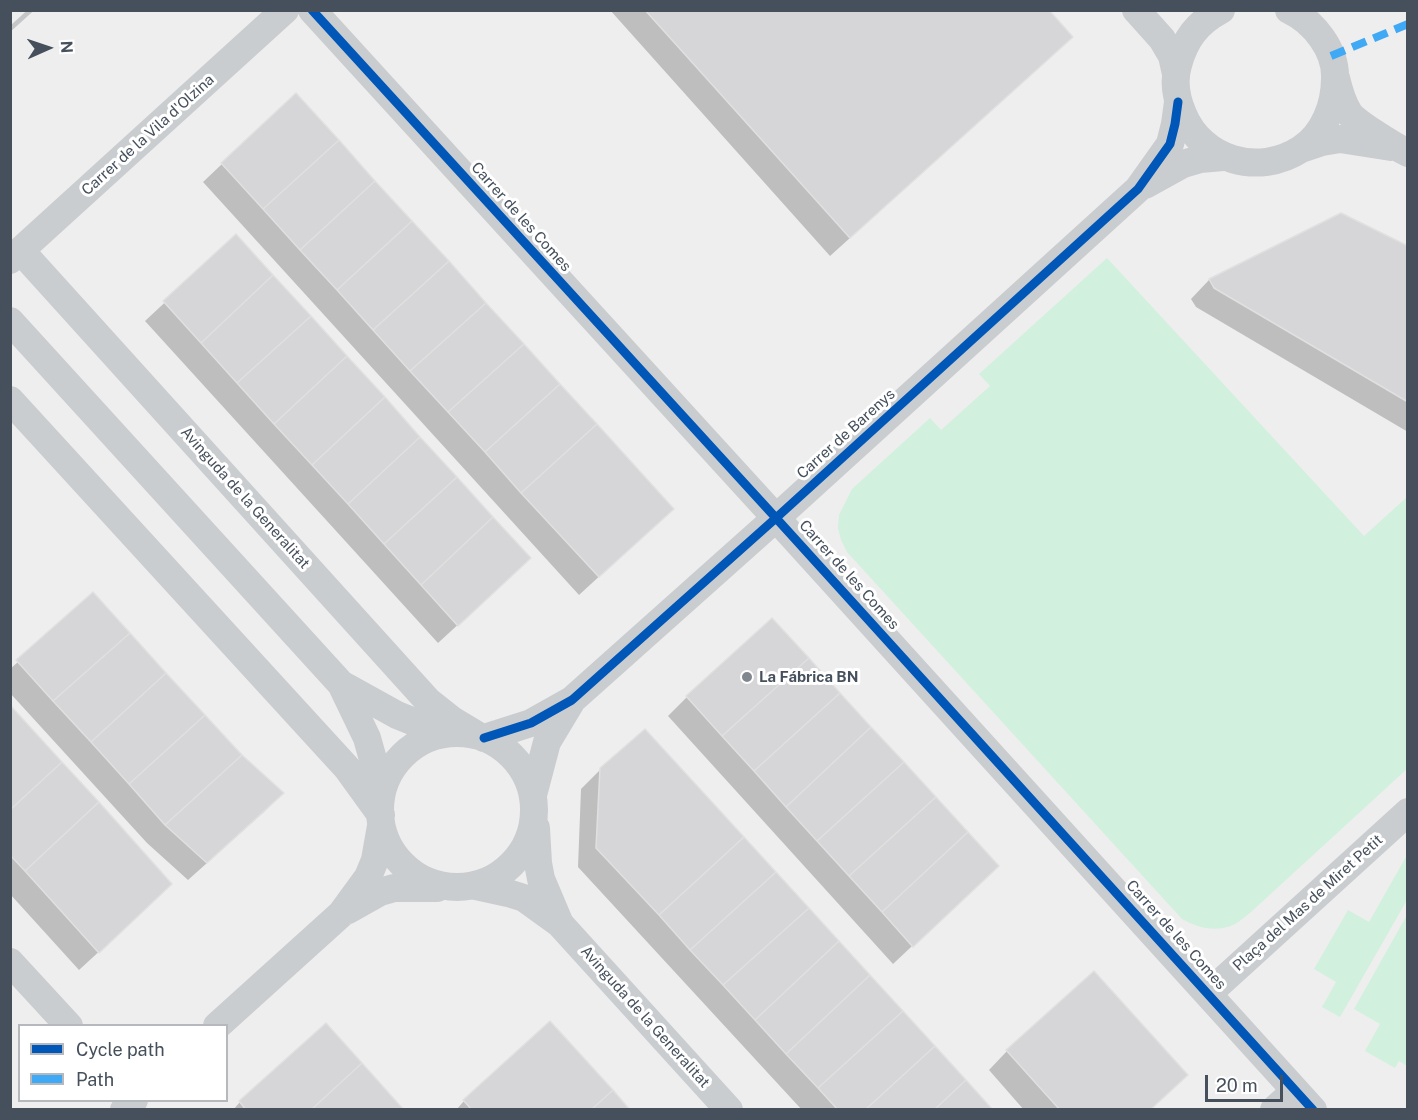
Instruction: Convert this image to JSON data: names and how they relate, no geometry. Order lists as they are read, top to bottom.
{
  "streets": {
    "street": [
      "Carrer de la Vila d'Olzina",
      "Carrer de les Comes",
      "Carrer de Barenys",
      "Avinguda de la Generalitat",
      "Plaça del Mas de Miret Petit"
    ]
  },
  "crossings": [
    ["Carrer de la Vila d'Olzina", "Avinguda de la Generalitat"],
    ["Carrer de les Comes", "Carrer de Barenys"],
    ["Carrer de les Comes", "Plaça del Mas de Miret Petit"],
    ["Carrer de Barenys", "Avinguda de la Generalitat"]
  ],
  "places": ["La Fábrica BN"],
  "legend": ["Cycle path", "Path"],
  "scale_bar": "20 m",
  "north": "right"
}
